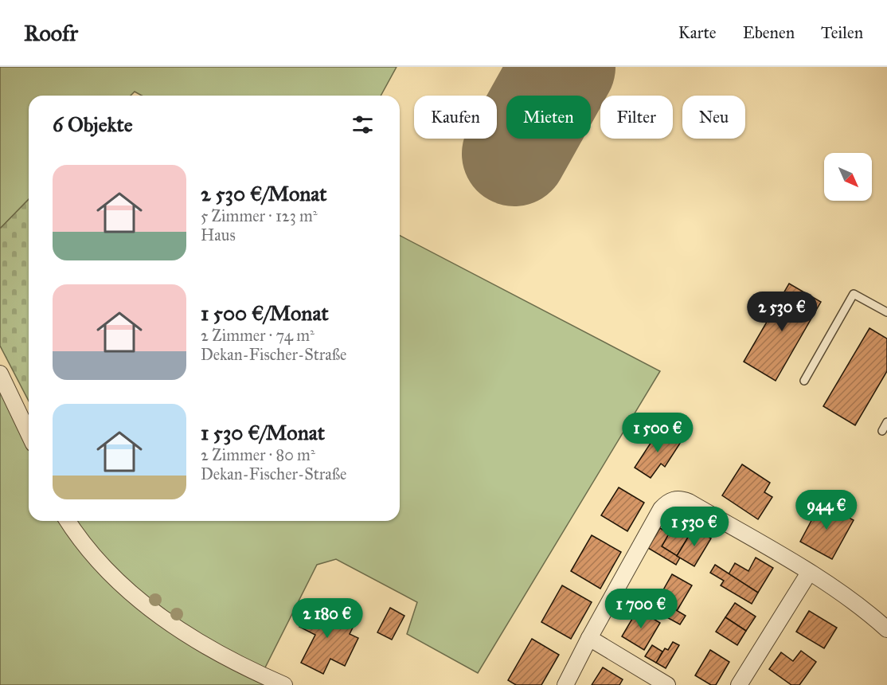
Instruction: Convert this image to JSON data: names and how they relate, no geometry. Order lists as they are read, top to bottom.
{
  "north": "bottom right",
  "page": {
    "header": "Roofr",
    "nav": ["Karte", "Ebenen", "Teilen"],
    "chip": [
      "Kaufen",
      "Mieten",
      "Filter",
      "Neu"
    ],
    "heading": "6 Objekte",
    "list": [
      {
        "name": "2 530 €/Monat",
        "note": "5 Zimmer · 123 m² · Haus"
      },
      {
        "name": "1 500 €/Monat",
        "note": "2 Zimmer · 74 m² · Dekan-Fischer-Straße"
      },
      {
        "name": "1 530 €/Monat",
        "note": "2 Zimmer · 80 m² · Dekan-Fischer-Straße"
      }
    ],
    "price": [
      "2 530 €",
      "1 500 €",
      "944 €",
      "1 530 €",
      "1 700 €",
      "2 180 €"
    ]
  }
}
